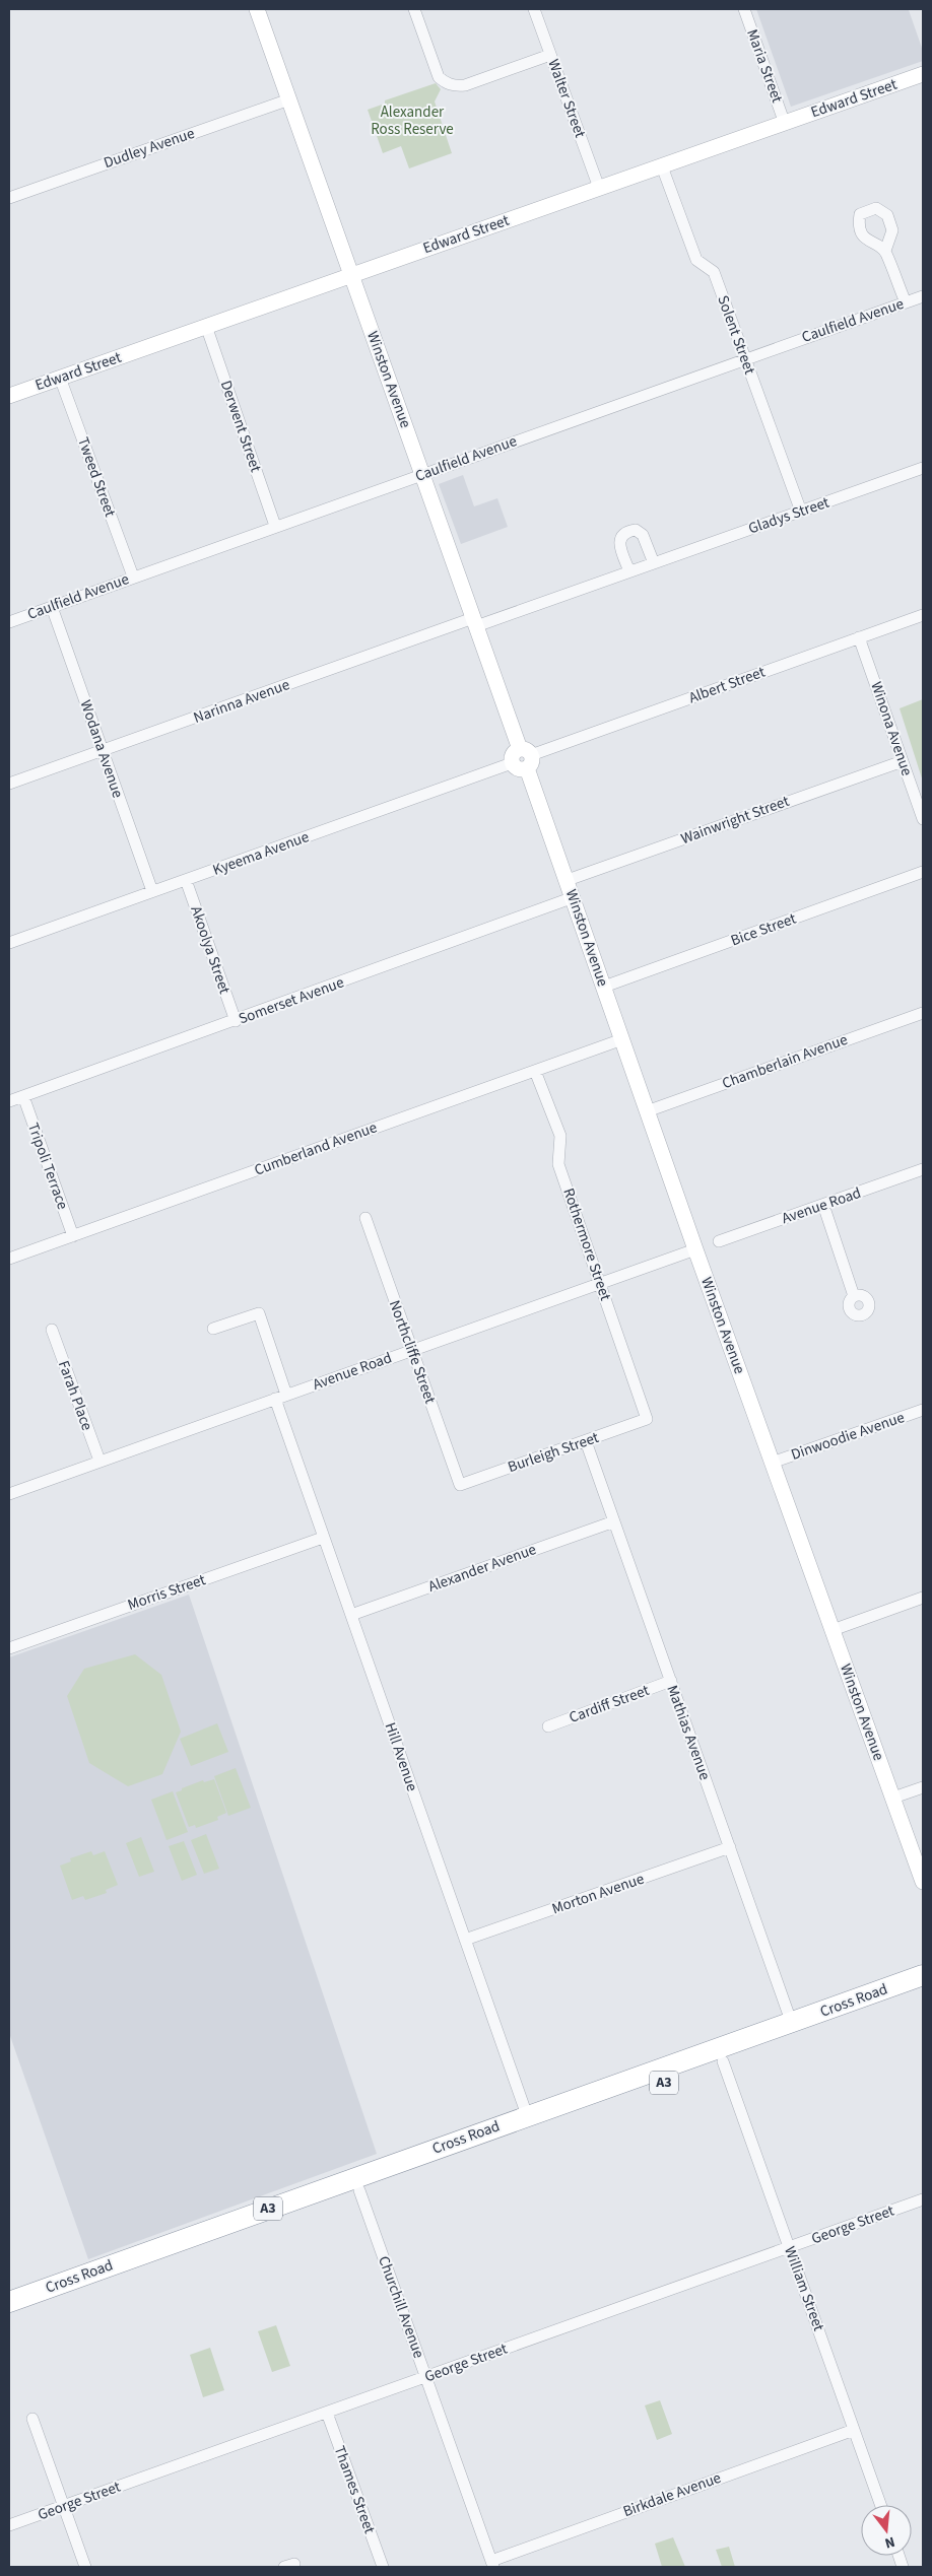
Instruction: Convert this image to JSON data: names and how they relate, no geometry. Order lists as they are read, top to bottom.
{
  "streets": {
    "highway": ["Cross Road", "A3"],
    "street": [
      "Maria Street",
      "Walter Street",
      "Edward Street",
      "Dudley Avenue",
      "Caulfield Avenue",
      "Solent Street",
      "Winston Avenue",
      "Derwent Street",
      "Tweed Street",
      "Gladys Street",
      "Albert Street",
      "Narinna Avenue",
      "Winona Avenue",
      "Wodana Avenue",
      "Wainwright Street",
      "Kyeema Avenue",
      "Bice Street",
      "Akoolya Street",
      "Somerset Avenue",
      "Chamberlain Avenue",
      "Cumberland Avenue",
      "Tripoli Terrace",
      "Avenue Road",
      "Rothermore Street",
      "Northcliffe Street",
      "Farah Place",
      "Dinwoodie Avenue",
      "Burleigh Street",
      "Alexander Avenue",
      "Morris Street",
      "Cardiff Street",
      "Mathias Avenue",
      "Hill Avenue",
      "Morton Avenue",
      "George Street",
      "William Street",
      "Churchill Avenue",
      "Thames Street",
      "Birkdale Avenue"
    ]
  },
  "crossings": [
    ["Maria Street", "Edward Street"],
    ["Walter Street", "Edward Street"],
    ["Edward Street", "Solent Street"],
    ["Edward Street", "Winston Avenue"],
    ["Edward Street", "Derwent Street"],
    ["Edward Street", "Tweed Street"],
    ["Dudley Avenue", "Winston Avenue"],
    ["Caulfield Avenue", "Solent Street"],
    ["Caulfield Avenue", "Winston Avenue"],
    ["Caulfield Avenue", "Derwent Street"],
    ["Caulfield Avenue", "Tweed Street"],
    ["Caulfield Avenue", "Wodana Avenue"],
    ["Solent Street", "Gladys Street"],
    ["Winston Avenue", "Gladys Street"],
    ["Winston Avenue", "Albert Street"],
    ["Winston Avenue", "Narinna Avenue"],
    ["Winston Avenue", "Wainwright Street"],
    ["Winston Avenue", "Bice Street"],
    ["Winston Avenue", "Somerset Avenue"],
    ["Winston Avenue", "Chamberlain Avenue"],
    ["Winston Avenue", "Cumberland Avenue"],
    ["Winston Avenue", "Avenue Road"],
    ["Winston Avenue", "Dinwoodie Avenue"],
    ["Gladys Street", "Narinna Avenue"],
    ["Albert Street", "Winona Avenue"],
    ["Narinna Avenue", "Wodana Avenue"],
    ["Winona Avenue", "Wainwright Street"],
    ["Wodana Avenue", "Kyeema Avenue"],
    ["Kyeema Avenue", "Akoolya Street"],
    ["Akoolya Street", "Somerset Avenue"],
    ["Somerset Avenue", "Tripoli Terrace"],
    ["Cumberland Avenue", "Tripoli Terrace"],
    ["Cumberland Avenue", "Rothermore Street"],
    ["Avenue Road", "Rothermore Street"],
    ["Avenue Road", "Northcliffe Street"],
    ["Avenue Road", "Farah Place"],
    ["Avenue Road", "Hill Avenue"],
    ["Rothermore Street", "Burleigh Street"],
    ["Northcliffe Street", "Burleigh Street"],
    ["Burleigh Street", "Mathias Avenue"],
    ["Alexander Avenue", "Mathias Avenue"],
    ["Alexander Avenue", "Hill Avenue"],
    ["Morris Street", "Hill Avenue"],
    ["Cardiff Street", "Mathias Avenue"],
    ["Mathias Avenue", "Morton Avenue"],
    ["Mathias Avenue", "Cross Road"],
    ["Hill Avenue", "Morton Avenue"],
    ["Hill Avenue", "Cross Road"],
    ["Cross Road", "William Street"],
    ["Cross Road", "Churchill Avenue"],
    ["George Street", "William Street"],
    ["George Street", "Churchill Avenue"],
    ["George Street", "Thames Street"],
    ["William Street", "Birkdale Avenue"],
    ["Churchill Avenue", "Birkdale Avenue"]
  ],
  "parks": ["Alexander Ross Reserve"],
  "north": "bottom"
}
